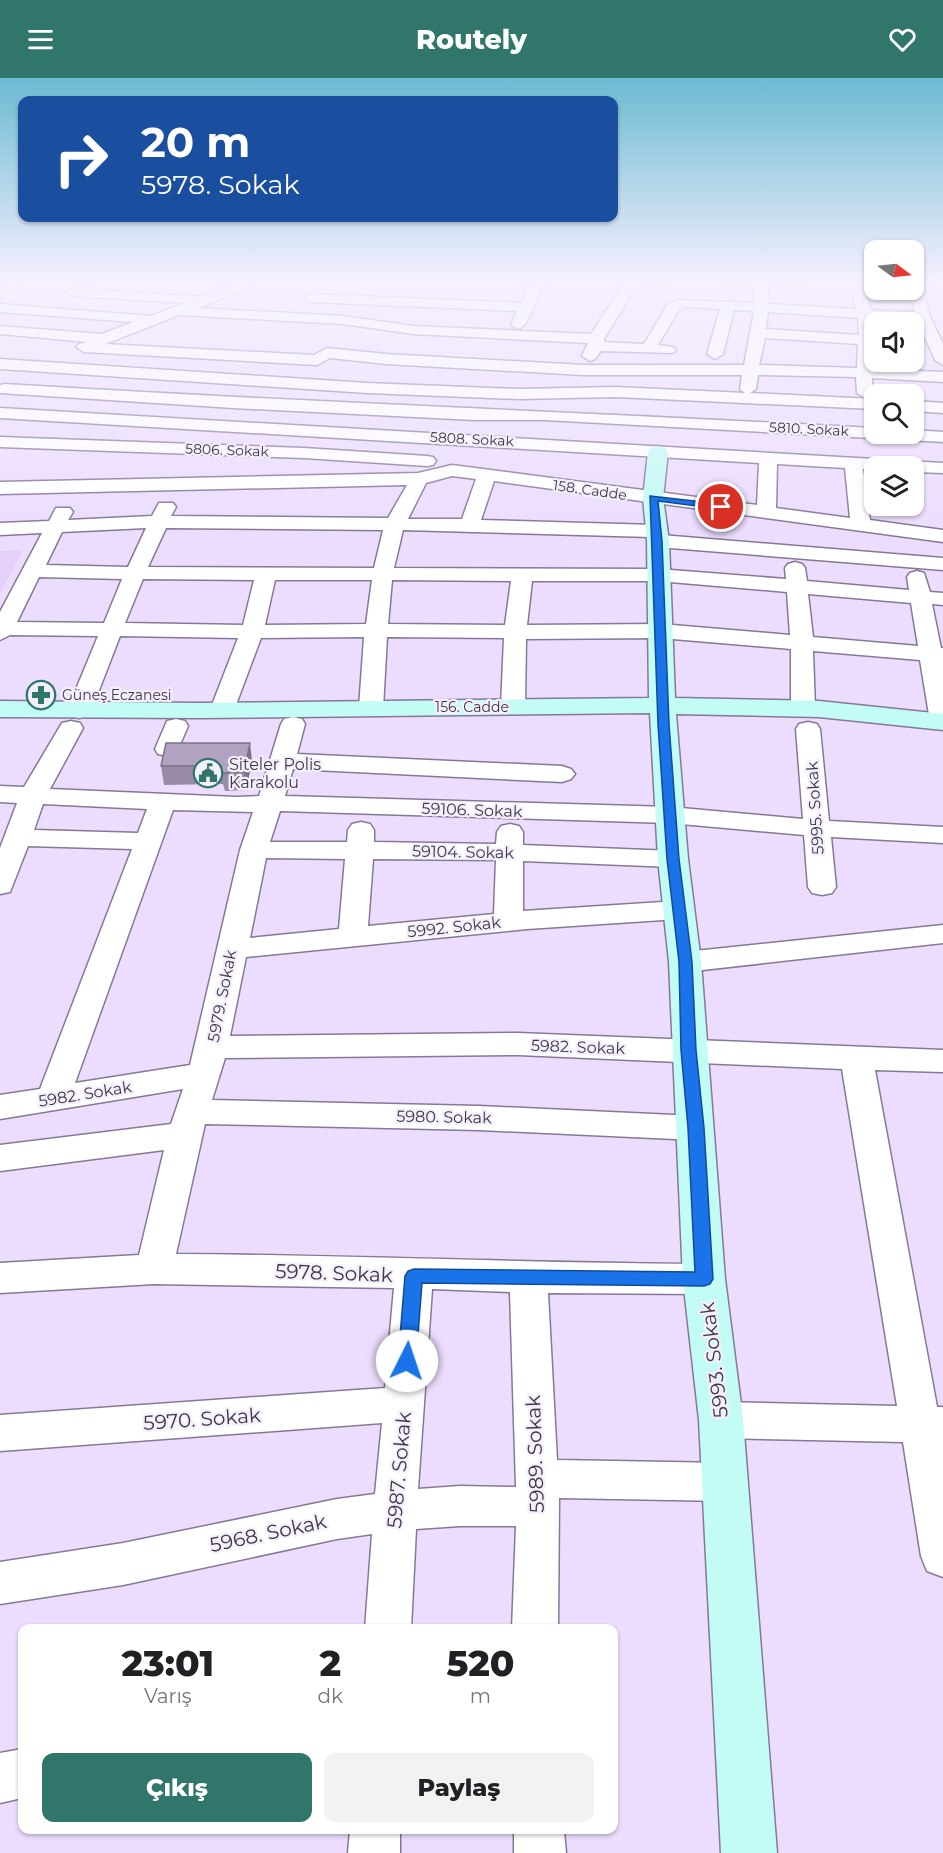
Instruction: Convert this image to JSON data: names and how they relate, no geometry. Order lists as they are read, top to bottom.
{
  "streets": {
    "street": [
      "5810. Sokak",
      "5808. Sokak",
      "5806. Sokak",
      "158. Cadde",
      "156. Cadde",
      "5995. Sokak",
      "59106. Sokak",
      "59104. Sokak",
      "5992. Sokak",
      "5979. Sokak",
      "5982. Sokak",
      "5980. Sokak",
      "5978. Sokak",
      "5993. Sokak",
      "5970. Sokak",
      "5989. Sokak",
      "5987. Sokak",
      "5968. Sokak"
    ]
  },
  "crossings": [
    ["5808. Sokak", "5993. Sokak"],
    ["5806. Sokak", "158. Cadde"],
    ["158. Cadde", "5995. Sokak"],
    ["158. Cadde", "5993. Sokak"],
    ["156. Cadde", "5995. Sokak"],
    ["156. Cadde", "5979. Sokak"],
    ["156. Cadde", "5993. Sokak"],
    ["5995. Sokak", "59106. Sokak"],
    ["59106. Sokak", "5979. Sokak"],
    ["59106. Sokak", "5993. Sokak"],
    ["59104. Sokak", "5979. Sokak"],
    ["59104. Sokak", "5993. Sokak"],
    ["5992. Sokak", "5979. Sokak"],
    ["5992. Sokak", "5993. Sokak"],
    ["5979. Sokak", "5982. Sokak"],
    ["5979. Sokak", "5980. Sokak"],
    ["5979. Sokak", "5978. Sokak"],
    ["5982. Sokak", "5993. Sokak"],
    ["5980. Sokak", "5993. Sokak"],
    ["5978. Sokak", "5993. Sokak"],
    ["5978. Sokak", "5989. Sokak"],
    ["5978. Sokak", "5987. Sokak"],
    ["5993. Sokak", "5968. Sokak"],
    ["5970. Sokak", "5987. Sokak"],
    ["5989. Sokak", "5968. Sokak"],
    ["5987. Sokak", "5968. Sokak"]
  ],
  "places": {
    "pharmacy": ["Güneş Eczanesi"],
    "public building": ["Siteler Polis Karakolu"]
  },
  "north": "right",
  "page": {
    "header": "Routely",
    "turn": ["20 m", "5978. Sokak"],
    "eta": [
      "23:01",
      "Varış",
      "2",
      "dk",
      "520",
      "m"
    ],
    "buttons": ["Çıkış", "Paylaş"]
  }
}
